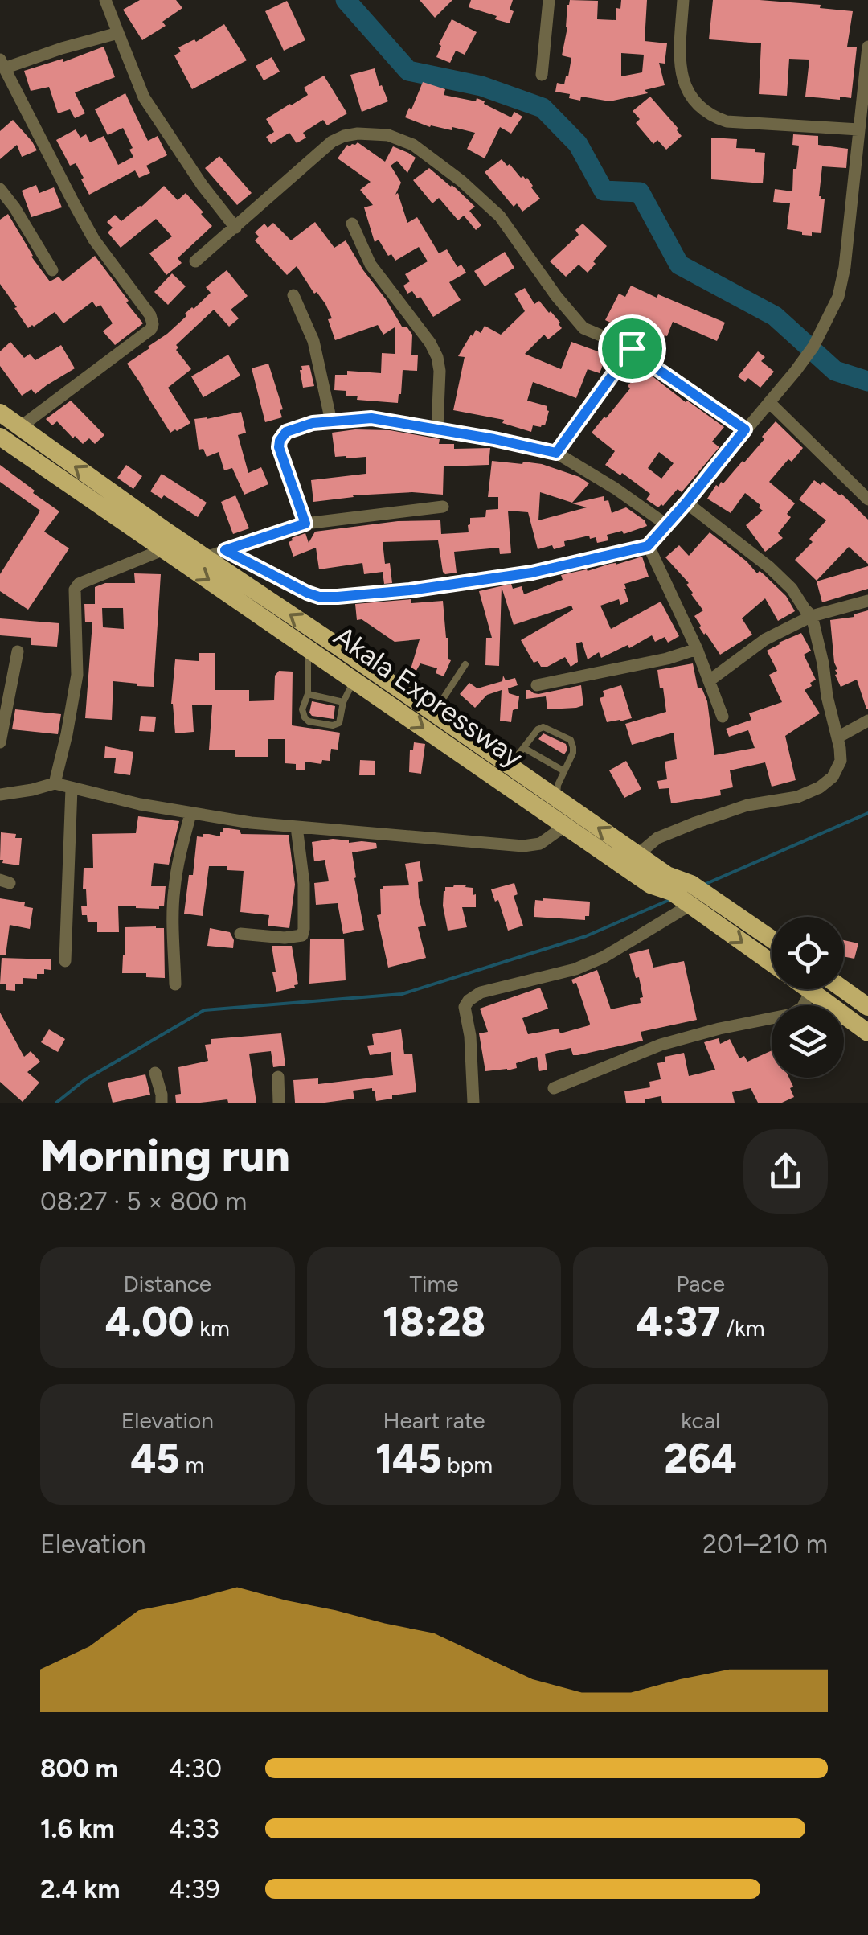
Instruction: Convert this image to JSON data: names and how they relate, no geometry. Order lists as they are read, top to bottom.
{
  "streets": {
    "main road": ["Akala Expressway"]
  },
  "page": {
    "heading": ["Morning run", "08:27 · 5 × 800 m"],
    "stats": [
      ["Distance", "4.00 km"],
      ["Time", "18:28"],
      ["Pace", "4:37 /km"],
      ["Elevation", "45 m"],
      ["Heart rate", "145 bpm"],
      ["kcal", "264"]
    ],
    "chart": ["Elevation", "201–210 m"],
    "list": [
      {
        "name": "800 m",
        "note": "4:30"
      },
      {
        "name": "1.6 km",
        "note": "4:33"
      },
      {
        "name": "2.4 km",
        "note": "4:39"
      }
    ]
  }
}
